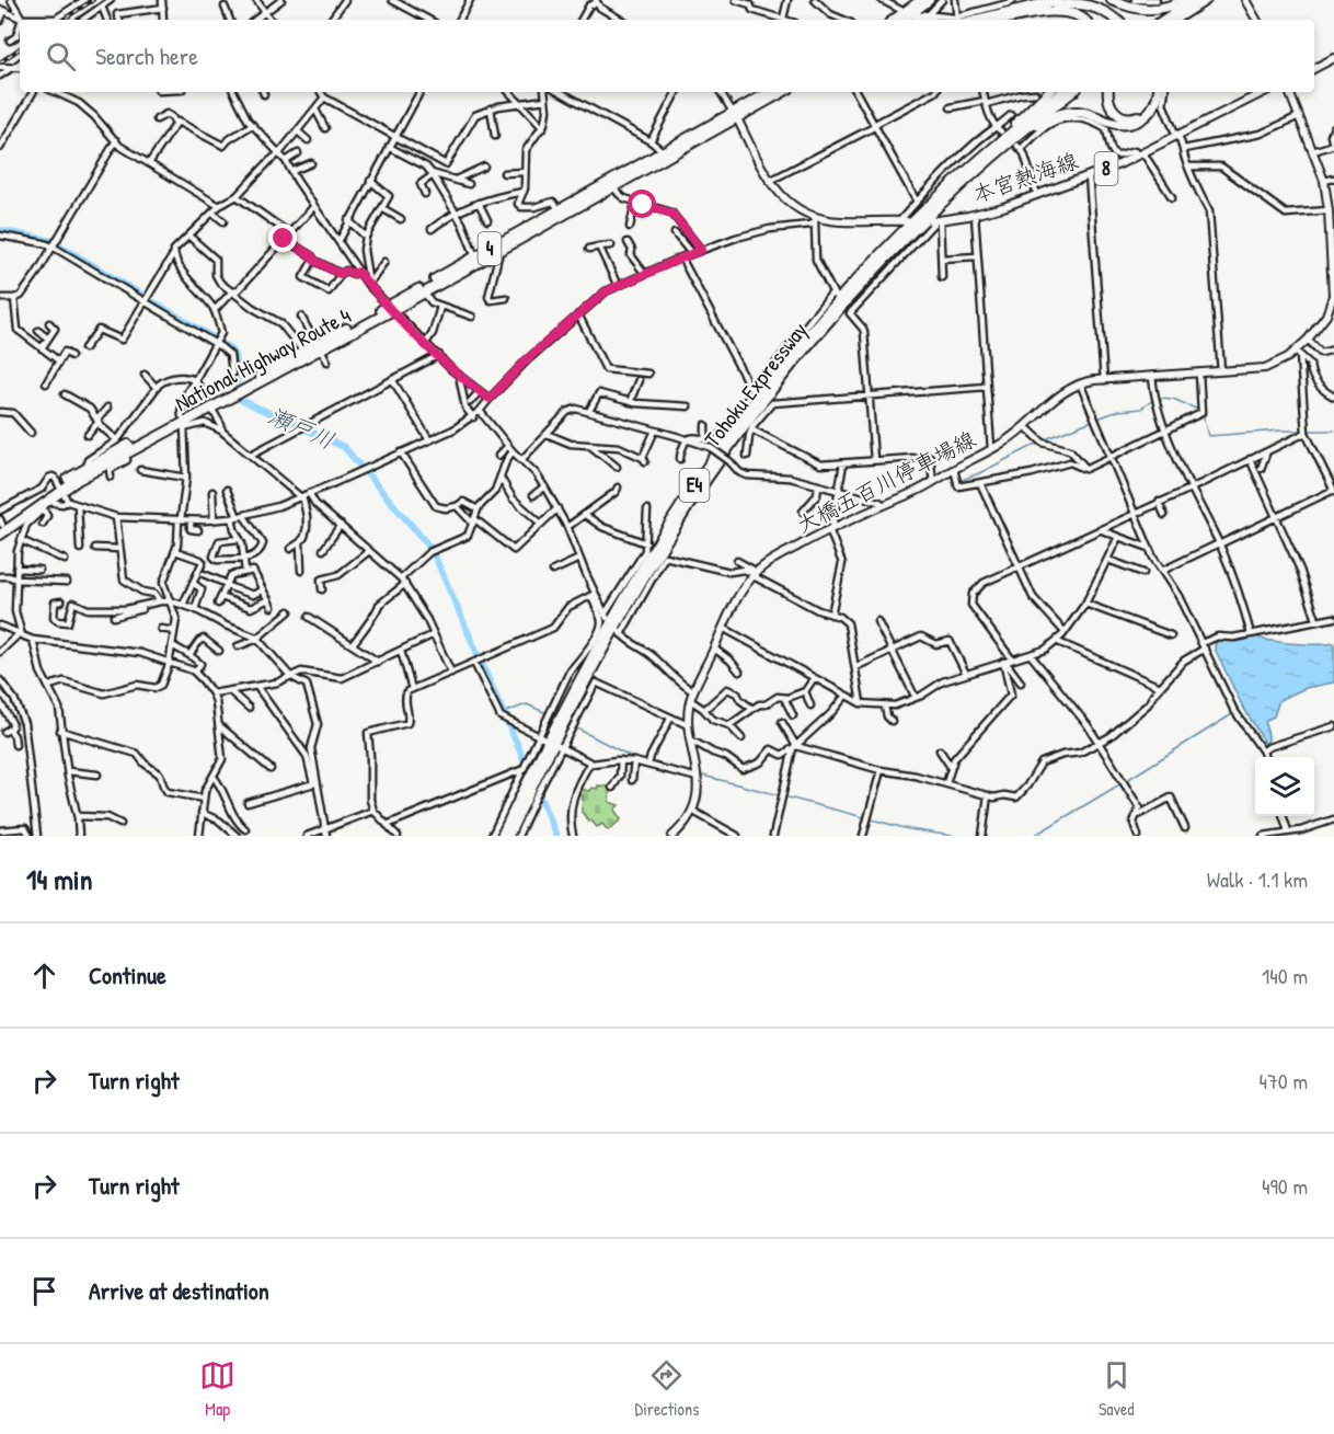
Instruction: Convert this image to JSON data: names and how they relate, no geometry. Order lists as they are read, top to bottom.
{
  "streets": {
    "highway": [
      "4",
      "National Highway Route 4",
      "Tohoku Expressway",
      "E4"
    ],
    "main road": ["8", "本宮熱海線", "大橋五百川停車場線"]
  },
  "water": ["瀬戸川"],
  "page": {
    "search": "Search here",
    "heading": ["14 min", "Walk · 1.1 km"],
    "list": [
      ["Continue", "140 m"],
      ["Turn right", "470 m"],
      ["Turn right", "490 m"],
      "Arrive at destination"
    ],
    "nav": ["Map", "Directions", "Saved"]
  }
}
